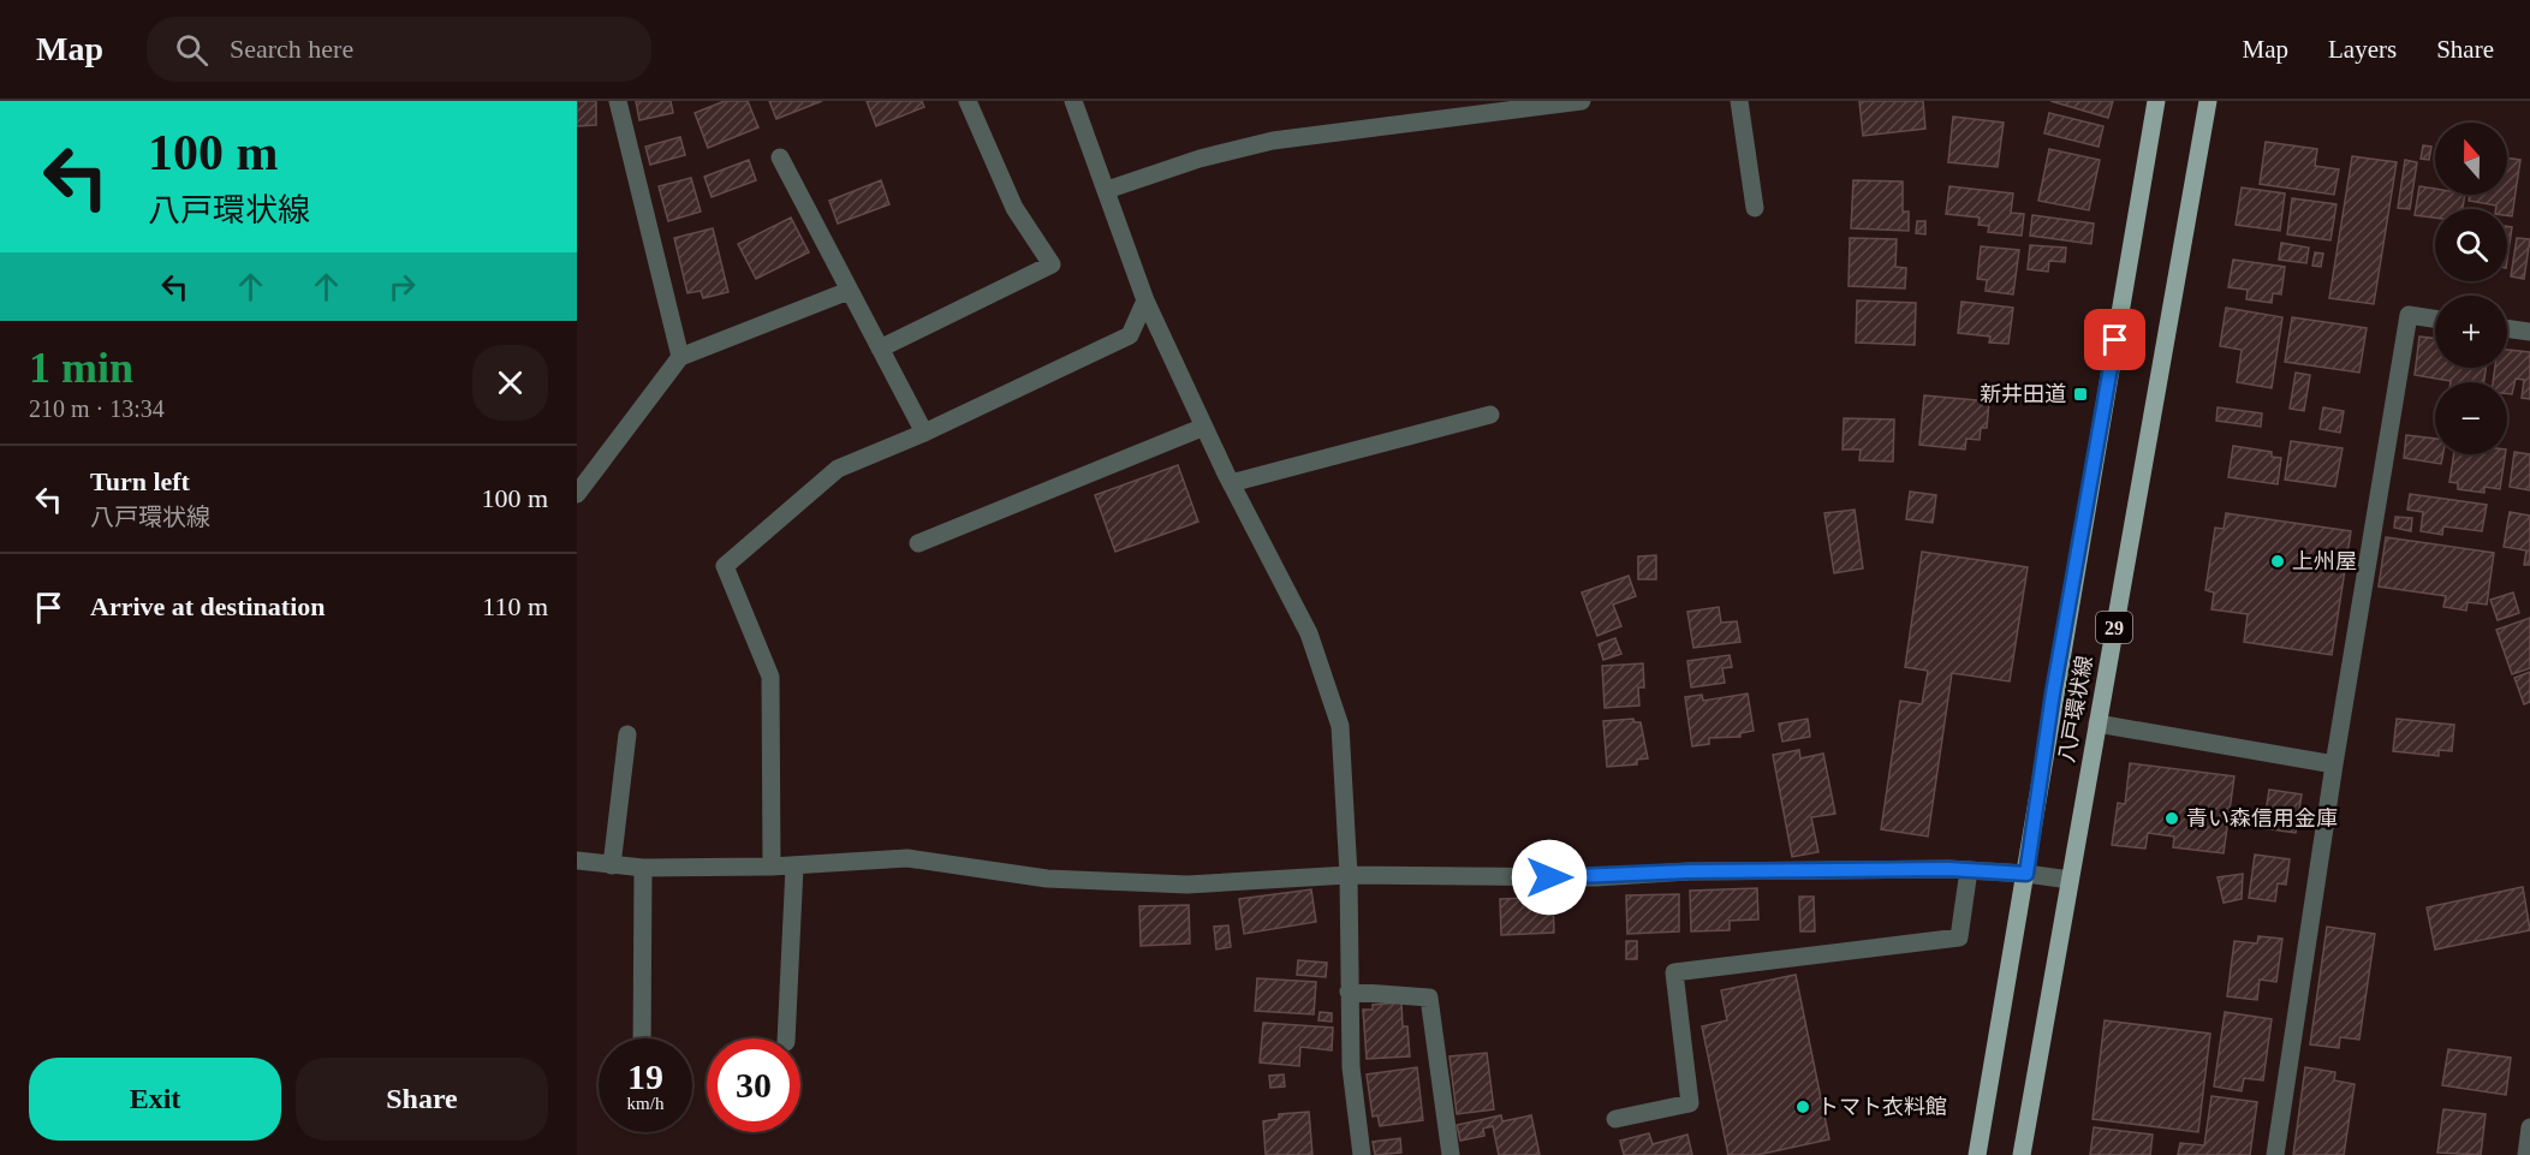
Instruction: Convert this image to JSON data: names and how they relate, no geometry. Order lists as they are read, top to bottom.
{
  "streets": {
    "main road": ["29", "八戸環状線"]
  },
  "places": {
    "transit": ["新井田道"],
    "other": ["上州屋", "青い森信用金庫", "トマト衣料館"]
  },
  "north": "top",
  "page": {
    "header": "Map",
    "search": "Search here",
    "nav": ["Map", "Layers", "Share"],
    "turn": ["100 m", "八戸環状線"],
    "map_buttons": ["+", "−"],
    "heading": ["1 min", "210 m · 13:34"],
    "list": [
      {
        "name": "Turn left",
        "note": "八戸環状線",
        "value": "100 m"
      },
      {
        "name": "Arrive at destination",
        "value": "110 m"
      }
    ],
    "speed": "19 km/h",
    "limit": "30",
    "buttons": ["Exit", "Share"]
  }
}
